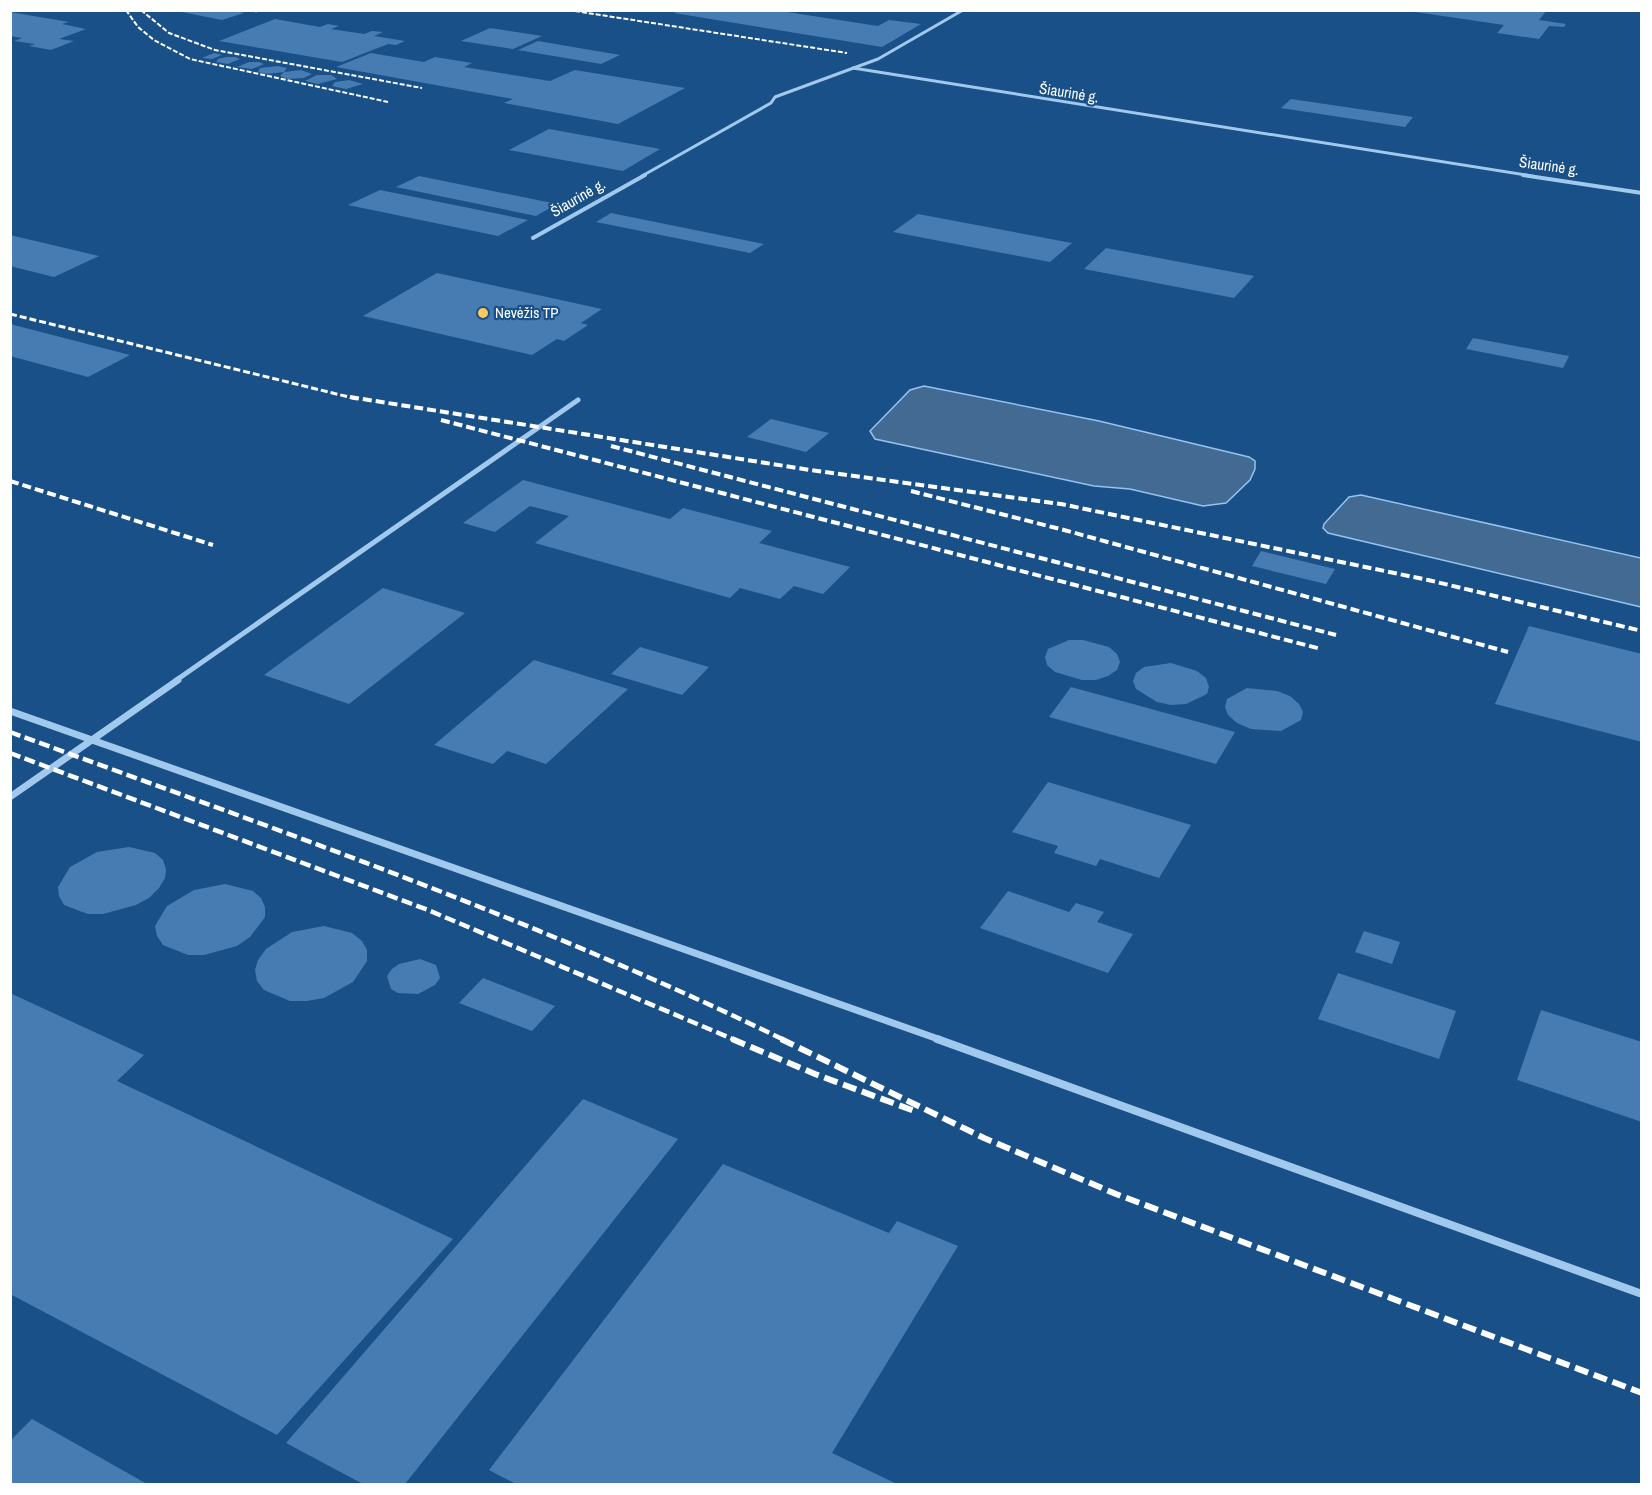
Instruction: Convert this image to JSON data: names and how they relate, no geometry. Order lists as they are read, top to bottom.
{
  "streets": {
    "street": ["Šiaurinė g."]
  },
  "places": ["Nevėžis TP"]
}
